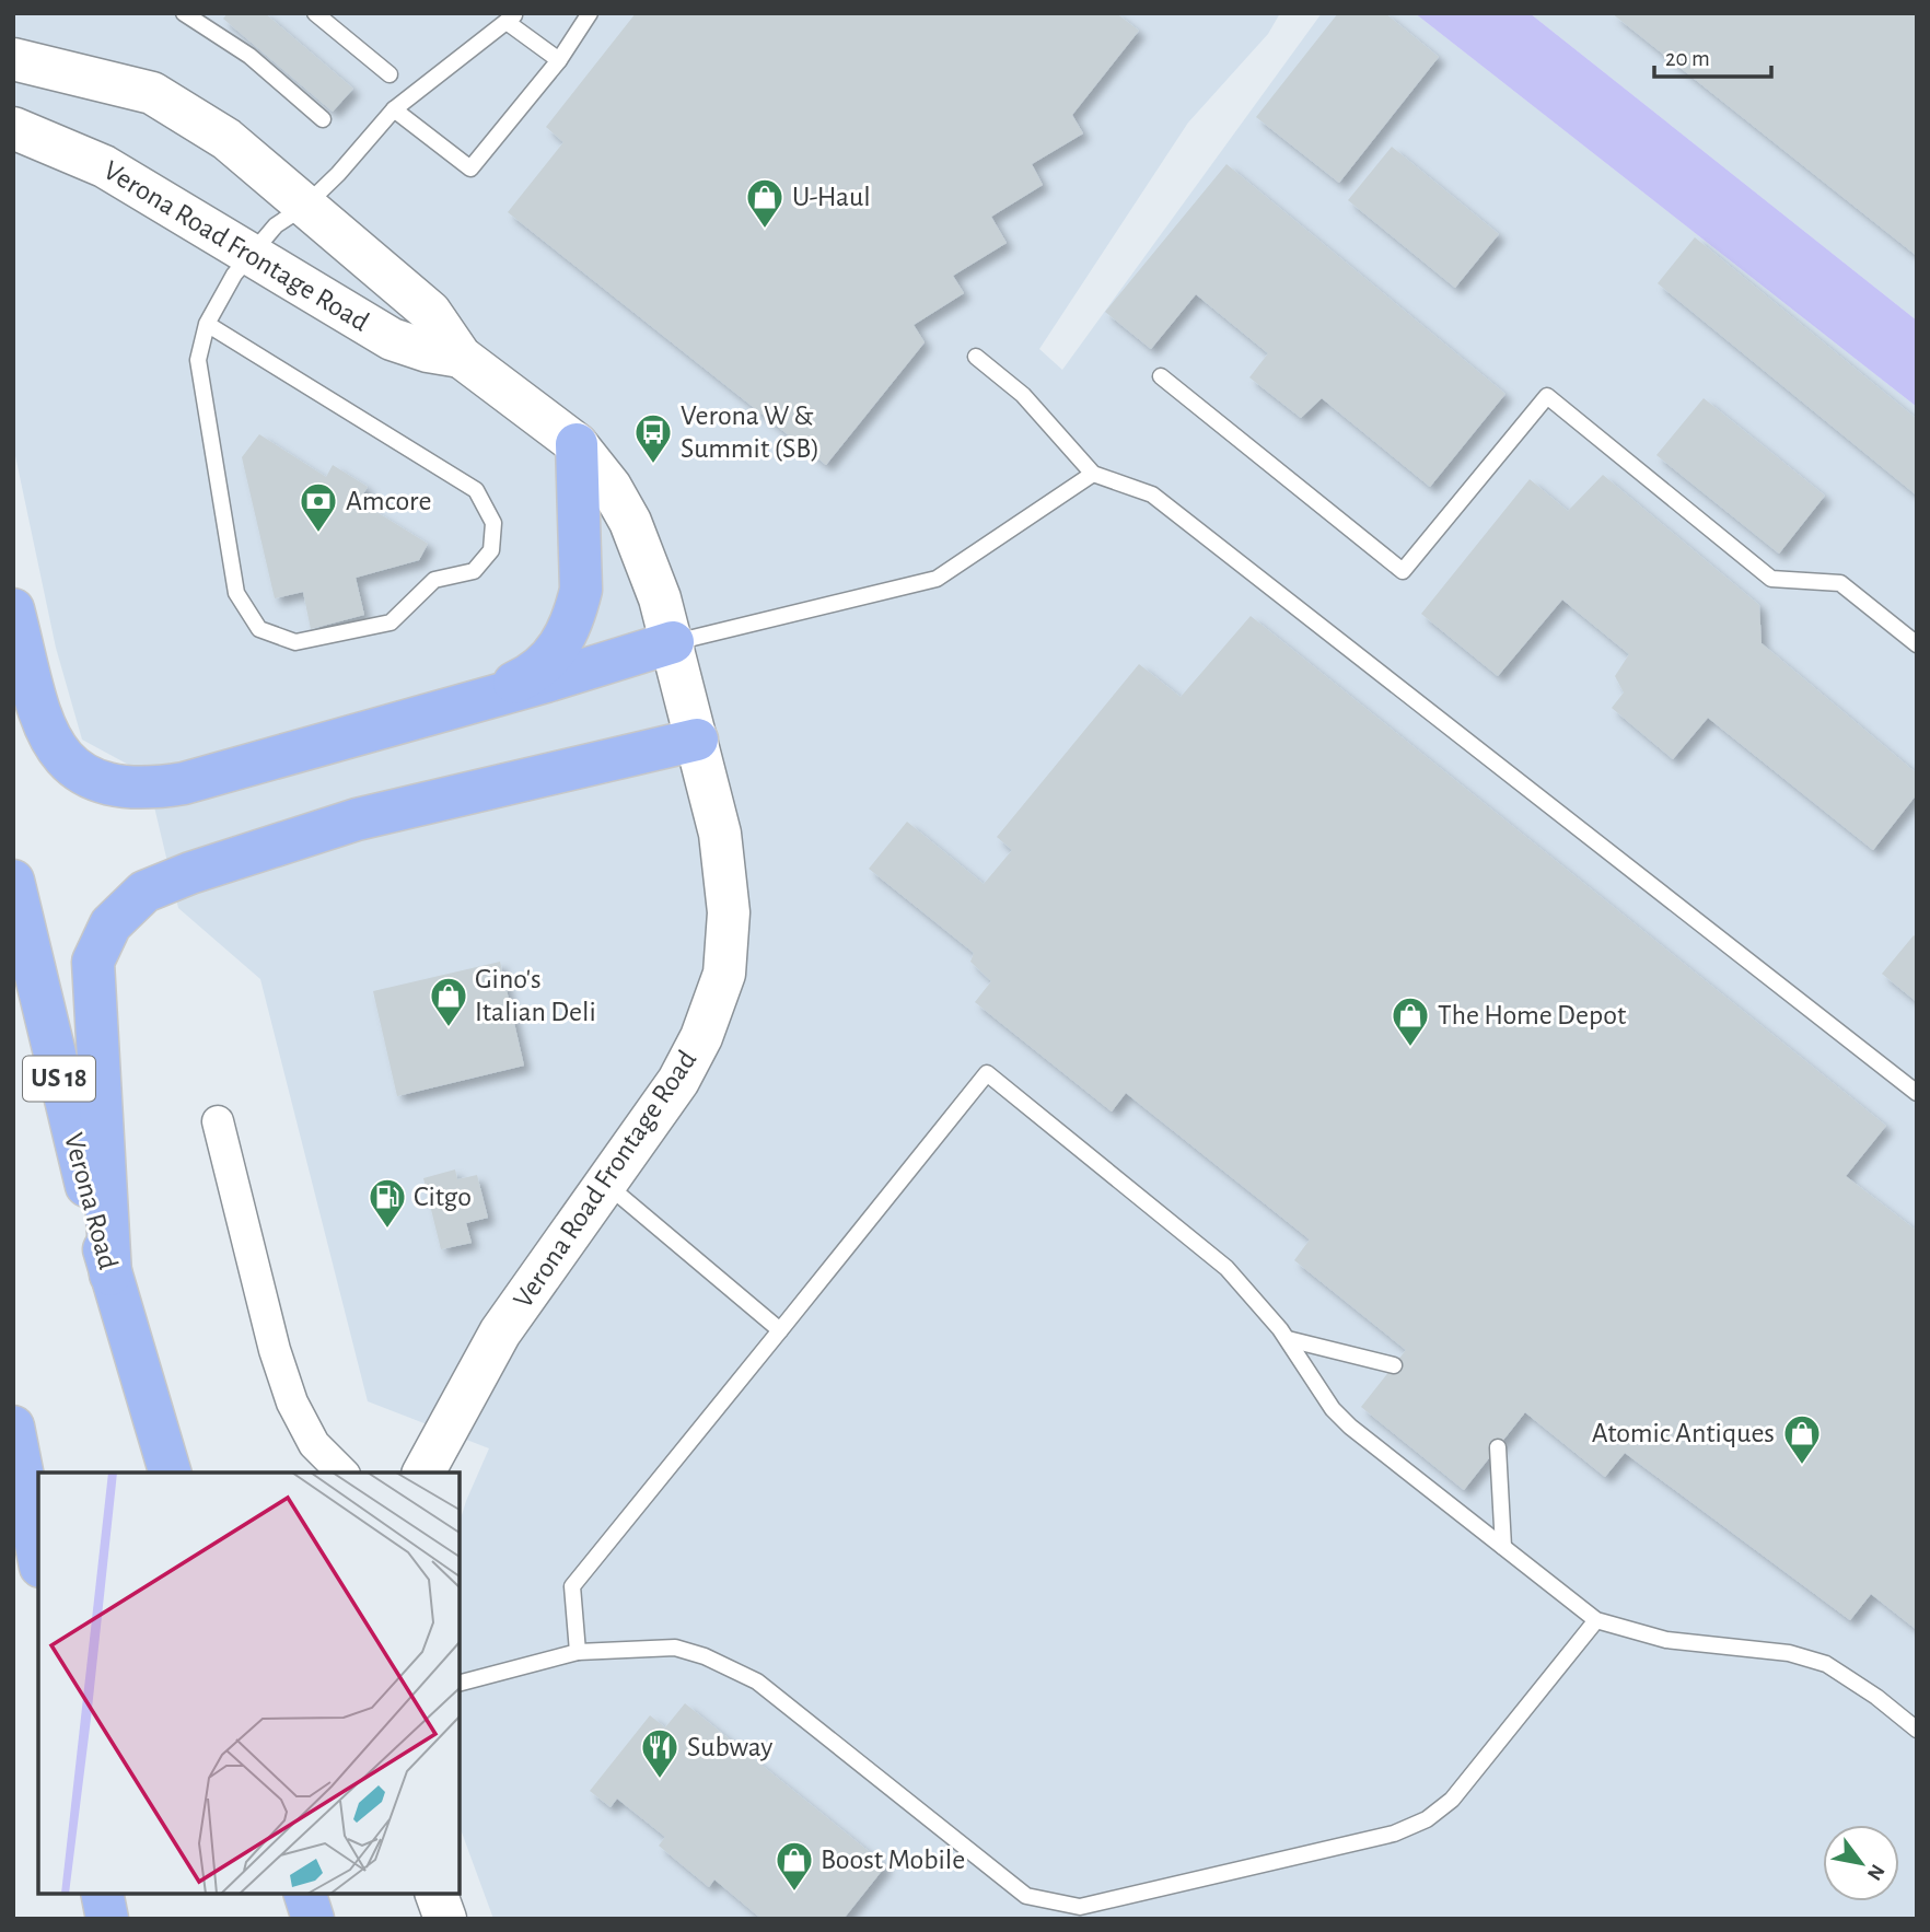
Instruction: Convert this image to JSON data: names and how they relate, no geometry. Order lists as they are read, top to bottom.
{
  "streets": {
    "highway": ["US 18", "Verona Road"],
    "street": ["Verona Road Frontage Road"]
  },
  "places": {
    "shop": [
      "U-Haul",
      "Gino's Italian Deli",
      "The Home Depot",
      "Atomic Antiques",
      "Boost Mobile"
    ],
    "bus stop": ["Verona W & Summit (SB)"],
    "bank": ["Amcore"],
    "fuel station": ["Citgo"],
    "restaurant": ["Subway"]
  },
  "scale_bar": "20 m",
  "north": "bottom right"
}
